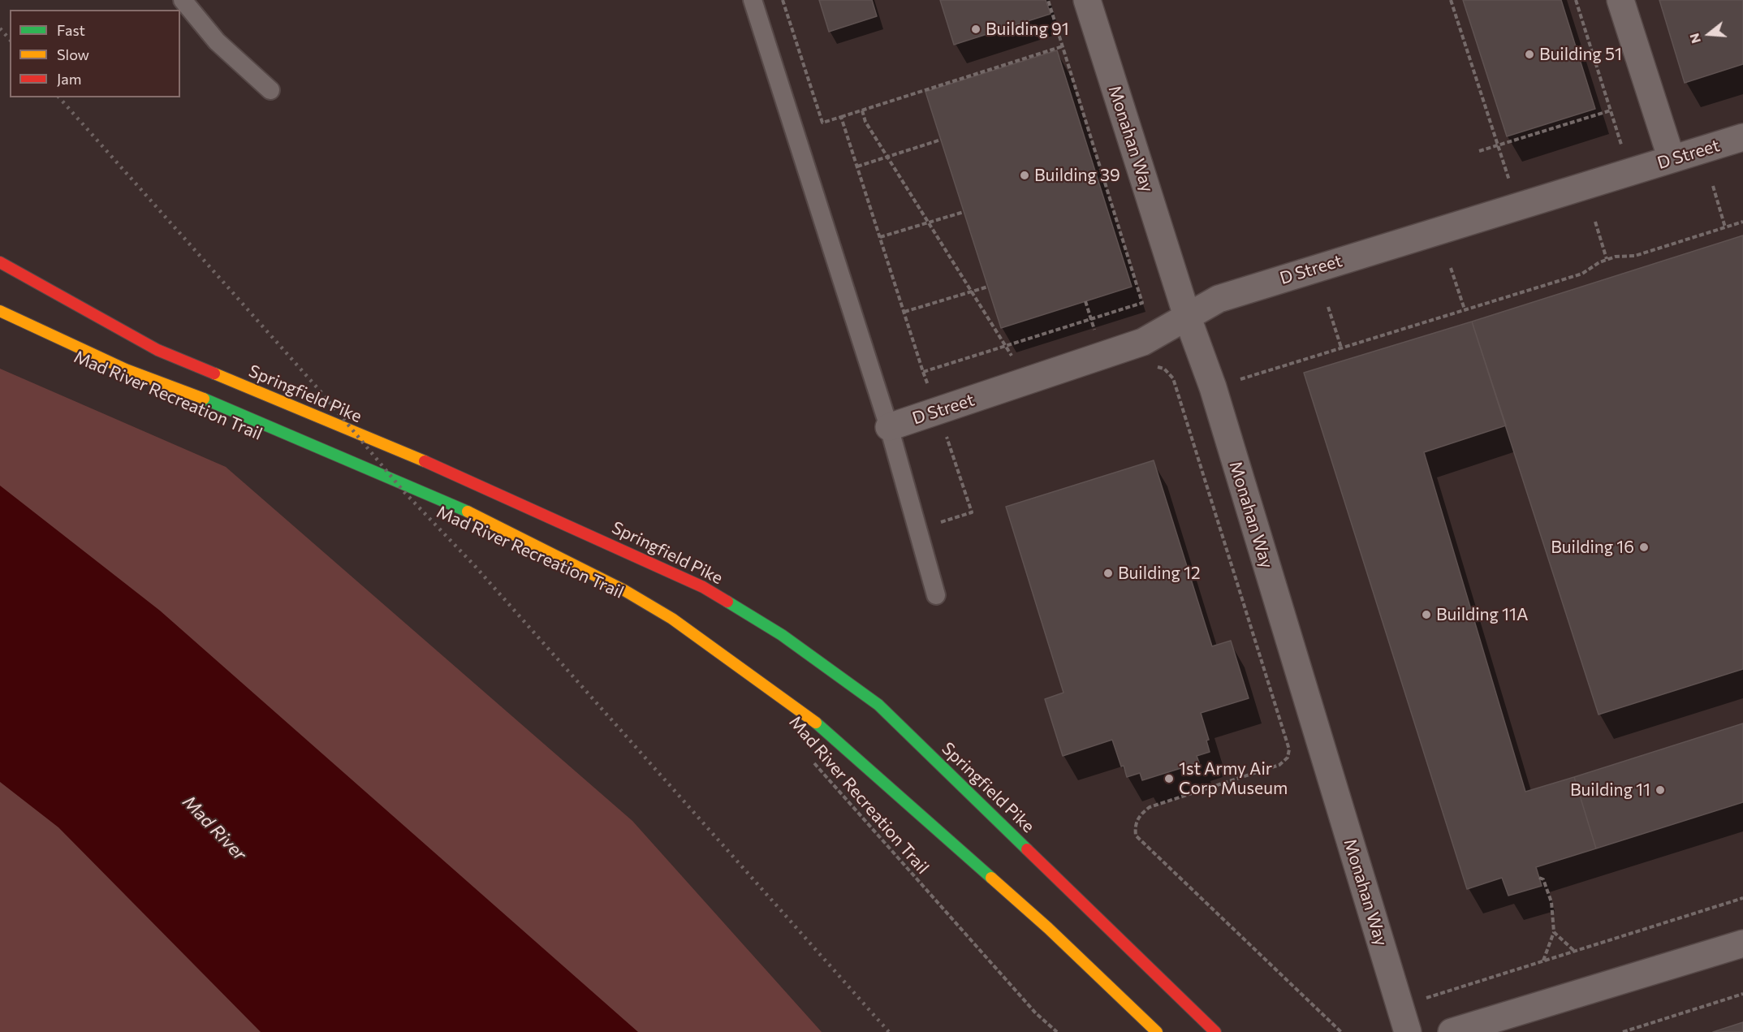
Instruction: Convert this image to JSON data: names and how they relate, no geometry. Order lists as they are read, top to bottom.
{
  "streets": {
    "main road": ["Springfield Pike"],
    "street": ["Monahan Way", "D Street"],
    "path": ["Mad River Recreation Trail"]
  },
  "crossings": [
    ["Monahan Way", "D Street"]
  ],
  "water": ["Mad River"],
  "places": [
    "Building 91",
    "Building 51",
    "Building 39",
    "Building 16",
    "Building 12",
    "Building 11A",
    "1st Army Air Corp Museum",
    "Building 11"
  ],
  "legend": ["Fast", "Slow", "Jam"],
  "north": "left"
}
